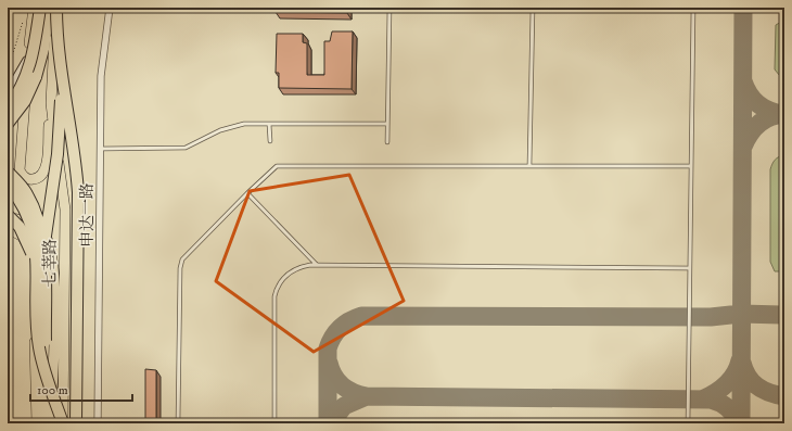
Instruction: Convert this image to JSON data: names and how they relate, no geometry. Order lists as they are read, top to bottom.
{
  "streets": {
    "main road": ["七莘路"],
    "street": ["申达一路"]
  },
  "scale_bar": "100 m"
}
